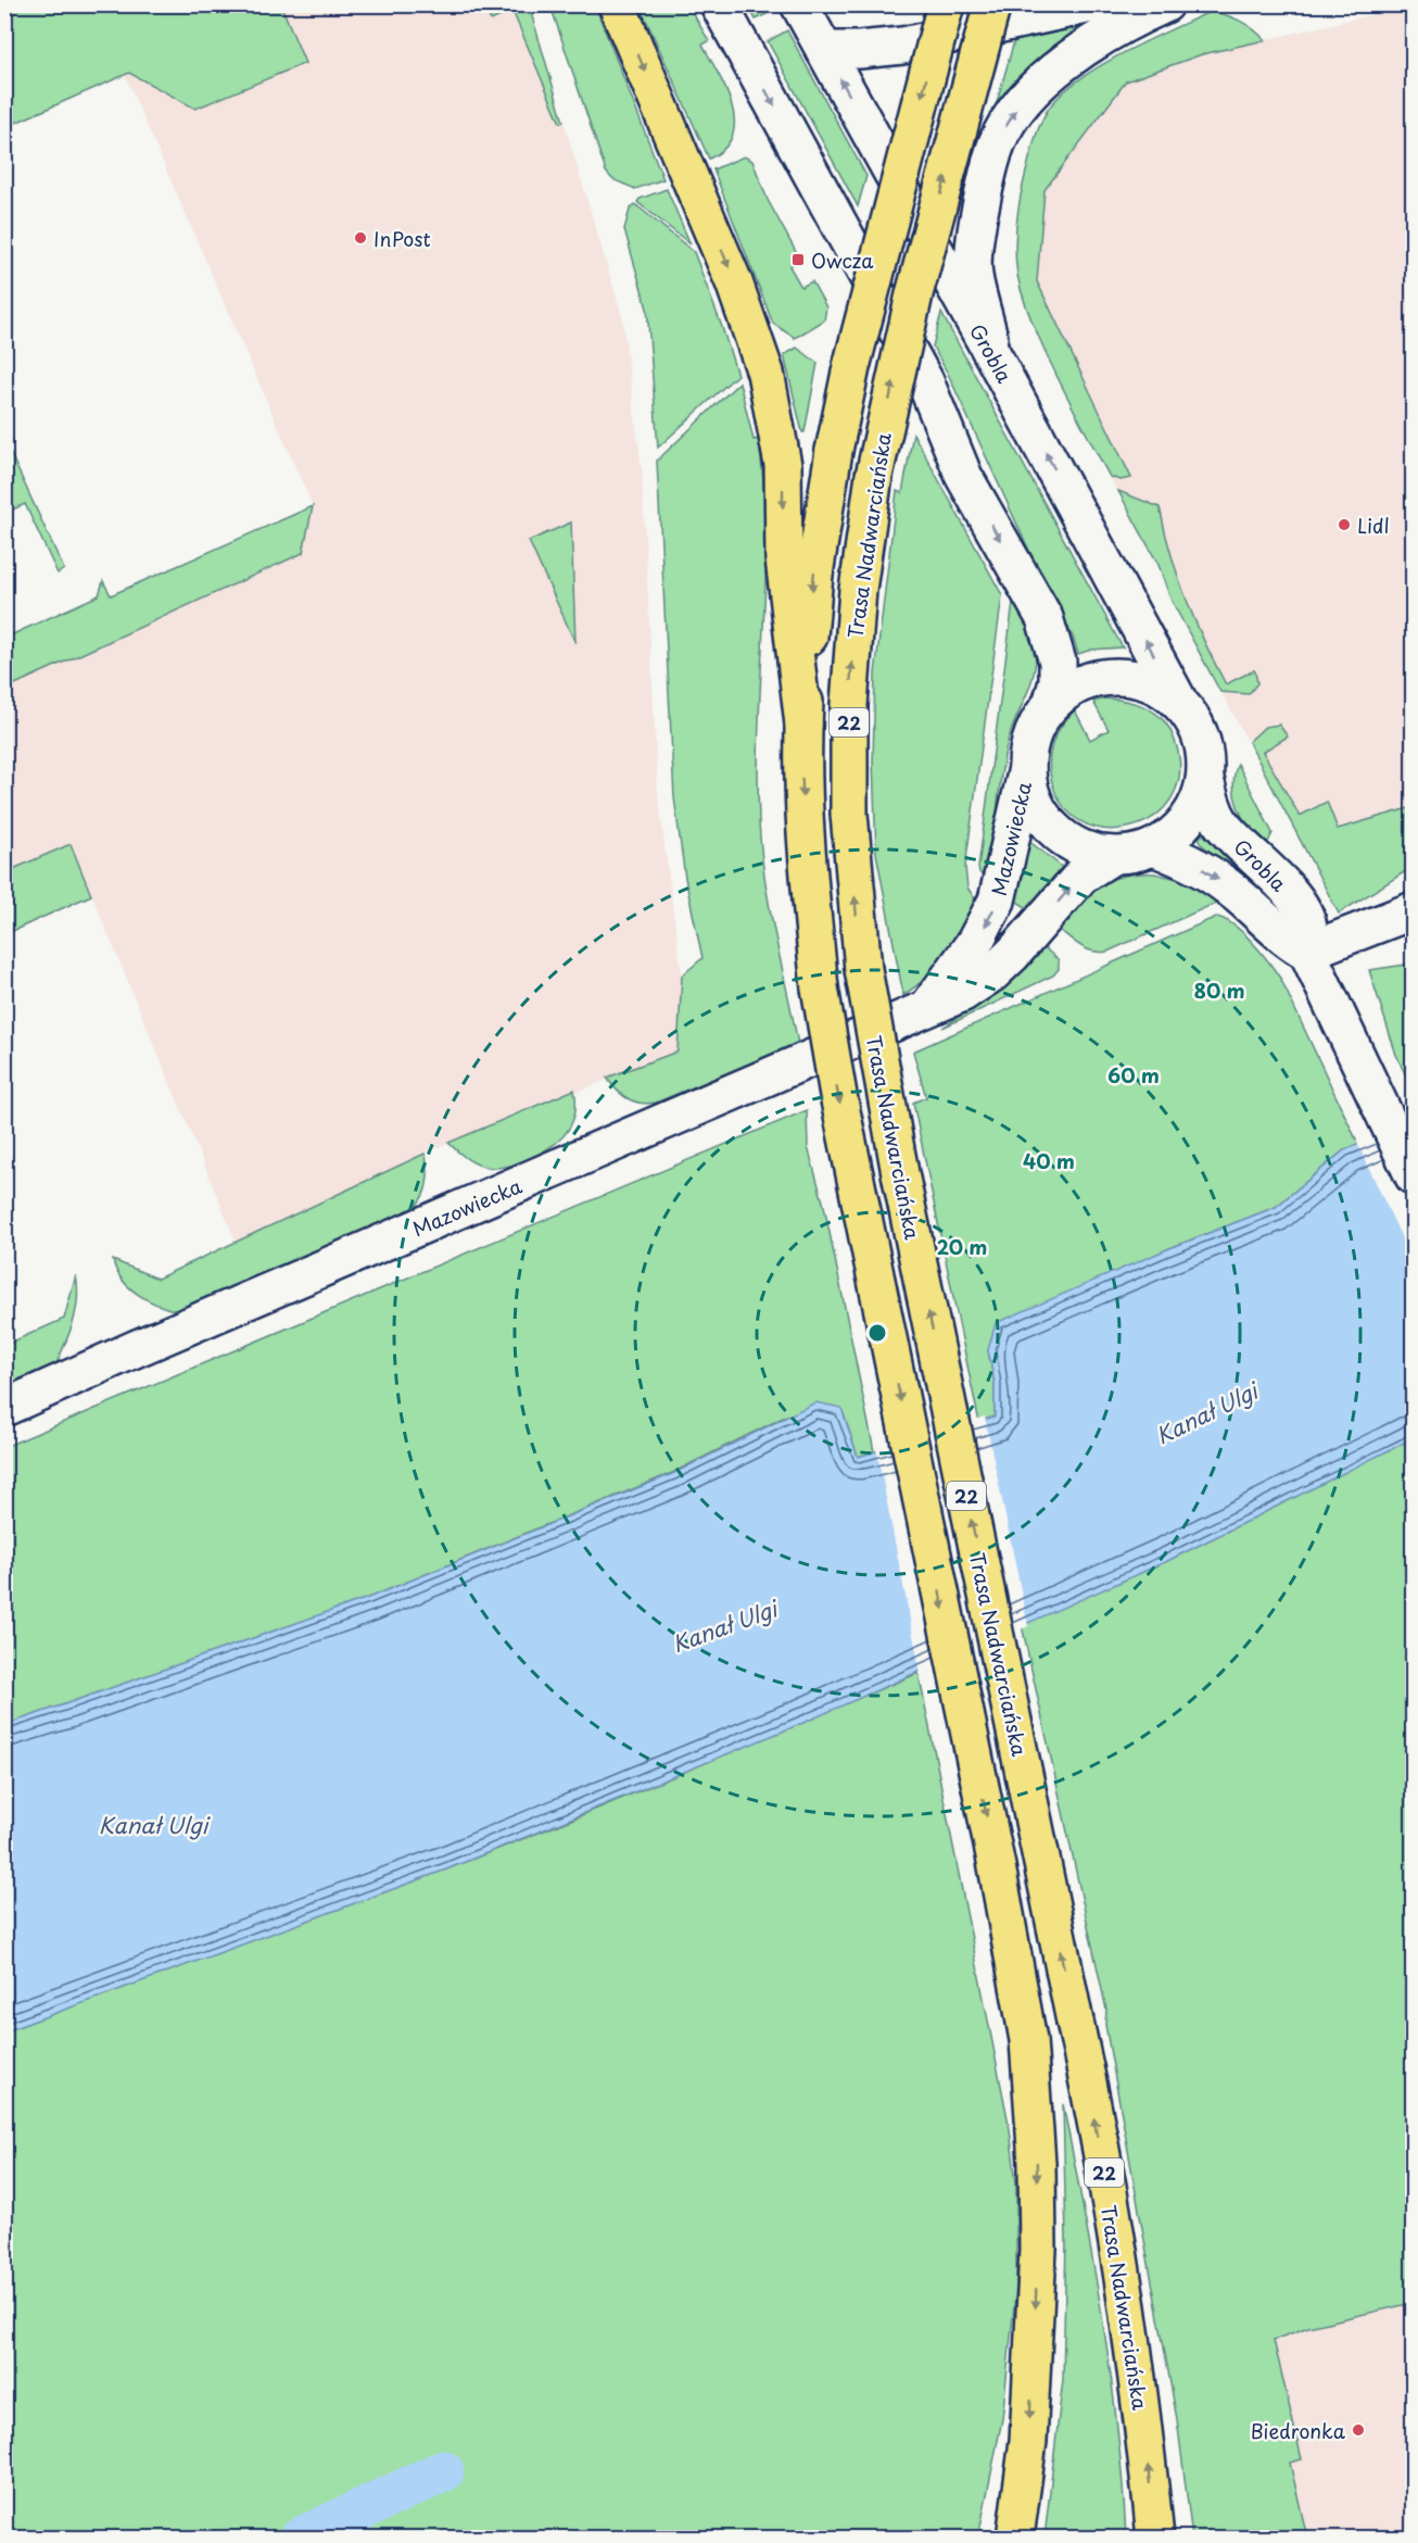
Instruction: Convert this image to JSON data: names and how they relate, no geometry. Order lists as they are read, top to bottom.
{
  "streets": {
    "main road": [
      "Grobla",
      "Trasa Nadwarciańska",
      "22",
      "Mazowiecka"
    ]
  },
  "crossings": [
    ["Grobla", "Mazowiecka"]
  ],
  "water": ["Kanał Ulgi"],
  "places": {
    "other": ["InPost", "Lidl", "Biedronka"],
    "transit": ["Owcza"]
  },
  "rings": [
    "80 m",
    "60 m",
    "40 m",
    "20 m"
  ]
}
